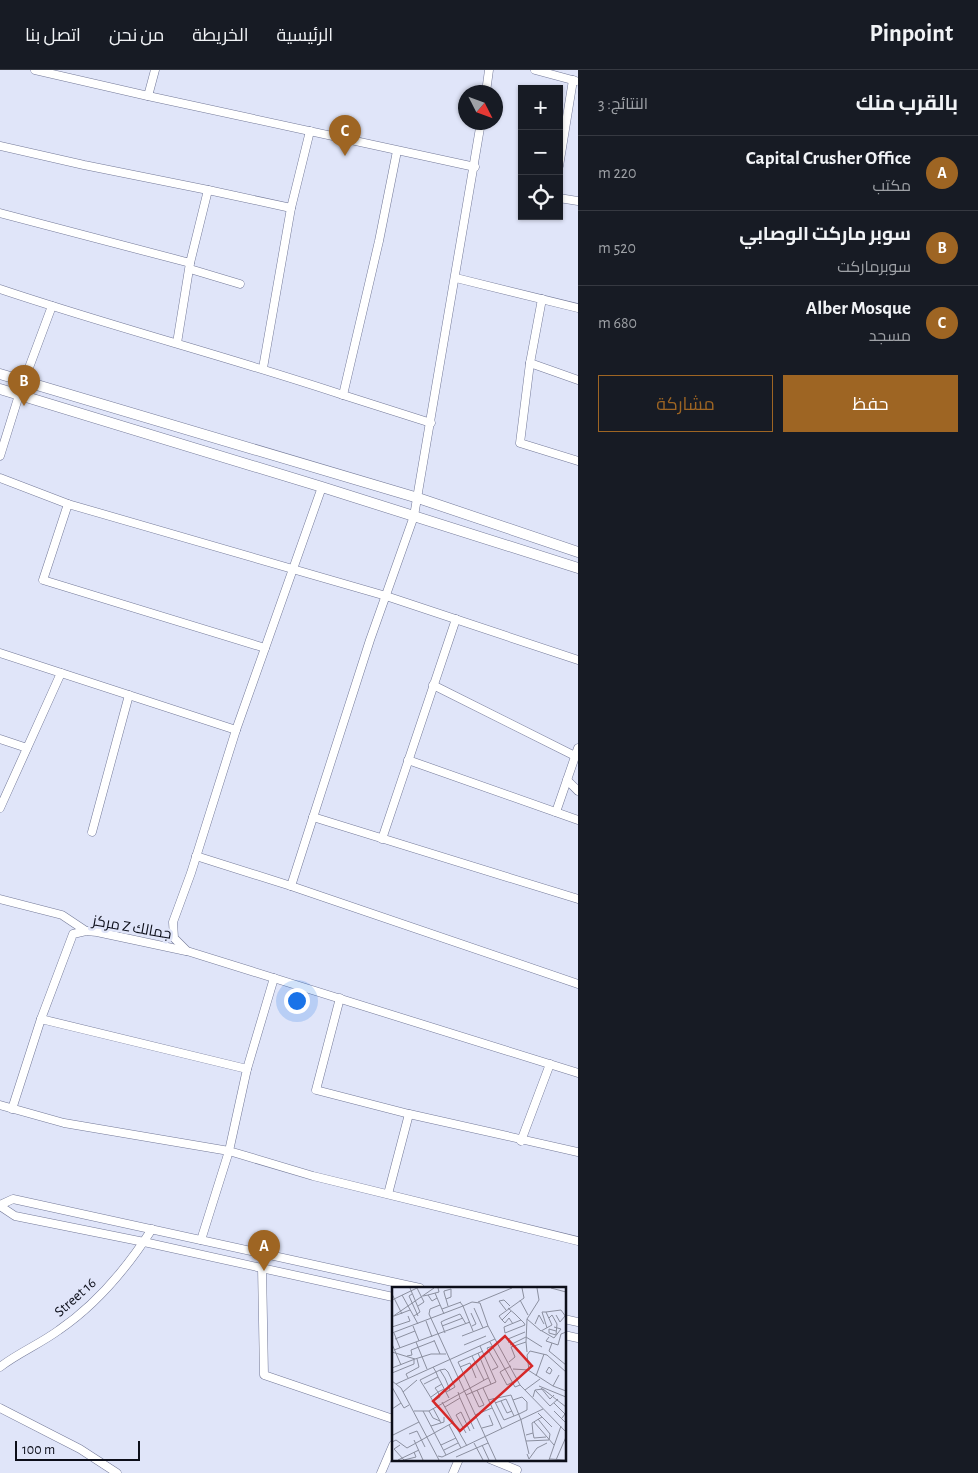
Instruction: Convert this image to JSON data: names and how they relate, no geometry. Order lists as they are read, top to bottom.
{
  "streets": {
    "street": ["مركز Z جمالك", "Street 16"]
  },
  "scale_bar": "100 m",
  "north": "bottom right",
  "page": {
    "header": "Pinpoint",
    "nav": [
      "الرئيسية",
      "الخريطة",
      "من نحن",
      "اتصل بنا"
    ],
    "heading": ["بالقرب منك", "النتائج: 3"],
    "map_buttons": ["+", "−"],
    "pins": ["C", "B", "A"],
    "list": [
      {
        "mark": "A",
        "name": "Capital Crusher Office",
        "note": "مكتب",
        "value": "220 m"
      },
      {
        "mark": "B",
        "name": "سوبر ماركت الوصابي",
        "note": "سوبرماركت",
        "value": "520 m"
      },
      {
        "mark": "C",
        "name": "Alber Mosque",
        "note": "مسجد",
        "value": "680 m"
      }
    ],
    "buttons": ["حفظ", "مشاركة"],
    "scale": "100 m"
  }
}
